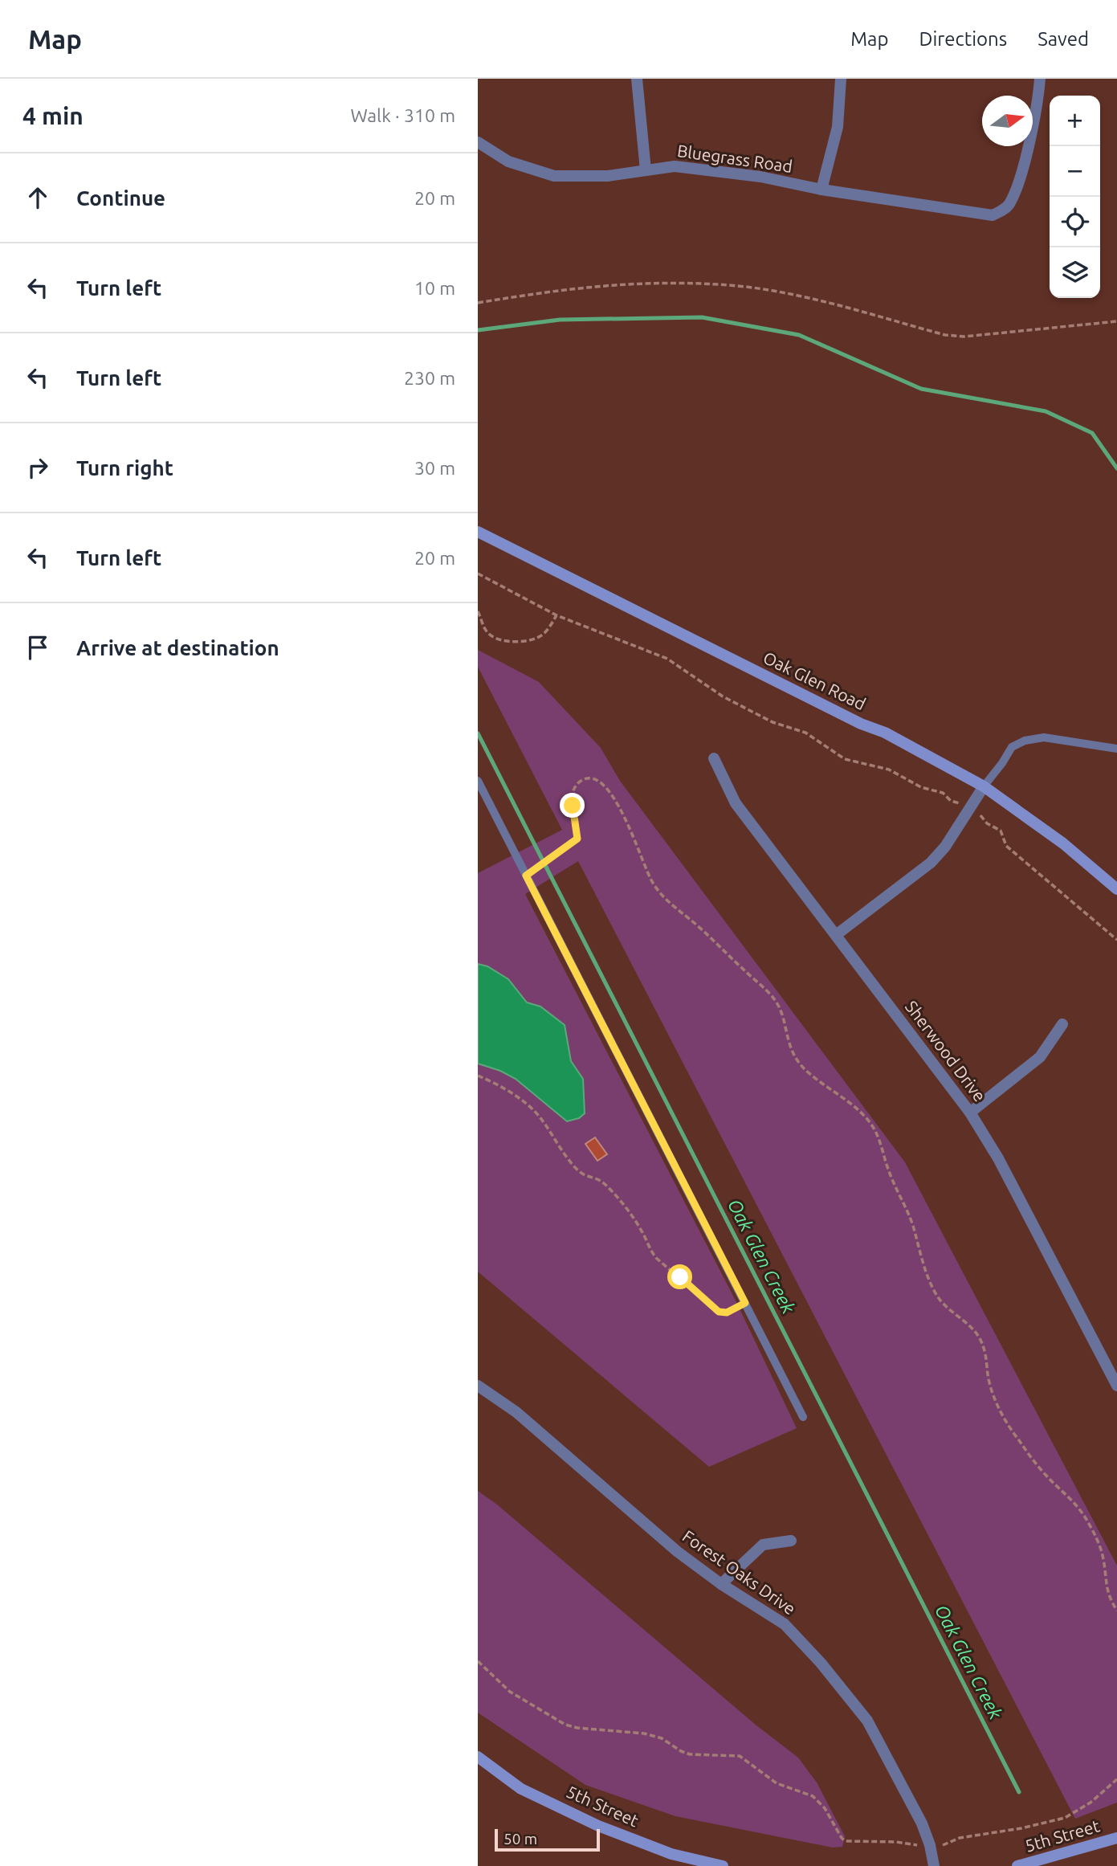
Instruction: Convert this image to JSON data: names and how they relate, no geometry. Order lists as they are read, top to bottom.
{
  "streets": {
    "main road": ["Oak Glen Road", "5th Street"],
    "street": ["Bluegrass Road", "Sherwood Drive", "Forest Oaks Drive"]
  },
  "water": ["Oak Glen Creek"],
  "scale_bar": "50 m",
  "north": "right",
  "page": {
    "header": "Map",
    "nav": ["Map", "Directions", "Saved"],
    "heading": ["4 min", "Walk · 310 m"],
    "map_buttons": ["+", "−"],
    "list": [
      ["Continue", "20 m"],
      ["Turn left", "10 m"],
      ["Turn left", "230 m"],
      ["Turn right", "30 m"],
      ["Turn left", "20 m"],
      "Arrive at destination"
    ],
    "scale": "50 m"
  }
}
